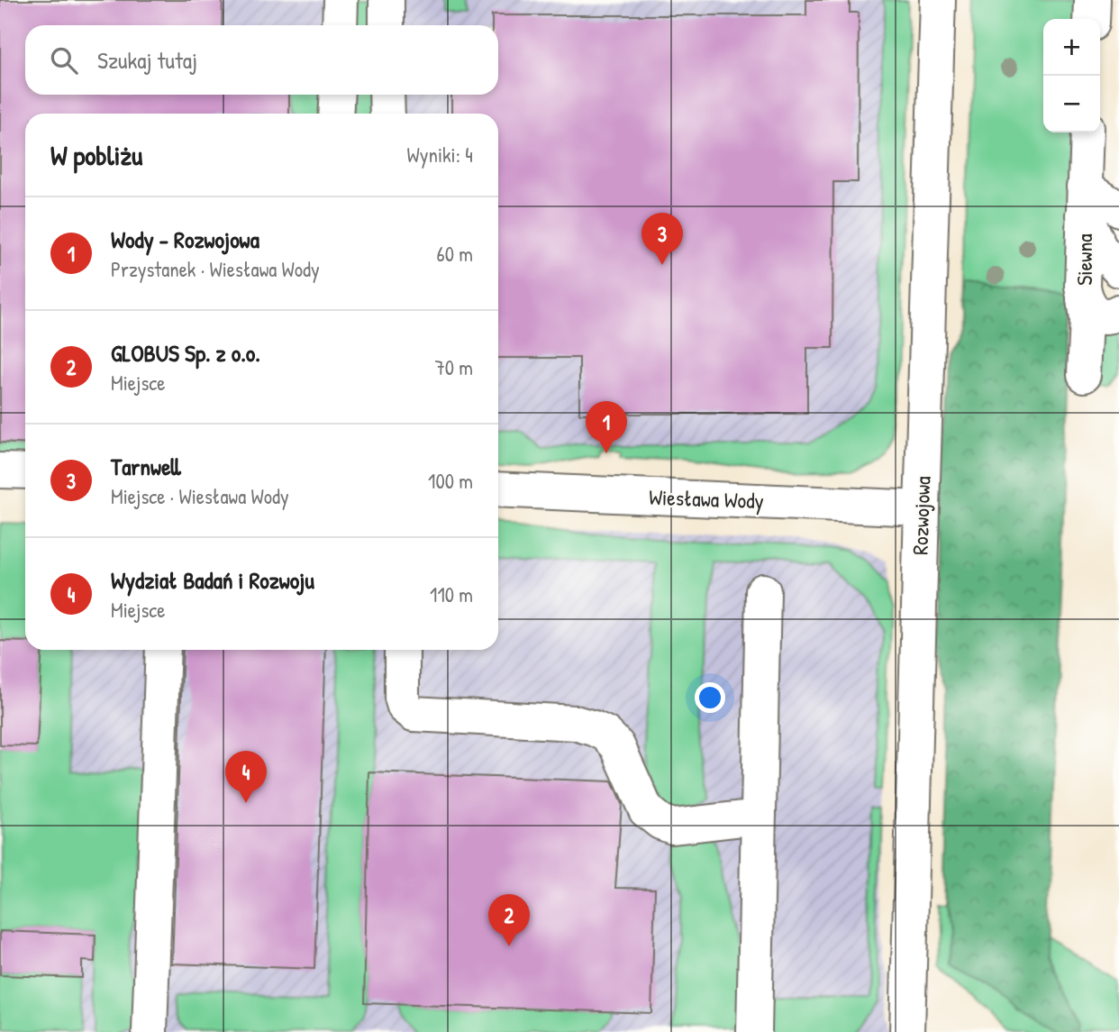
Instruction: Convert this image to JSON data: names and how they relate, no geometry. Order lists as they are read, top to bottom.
{
  "streets": {
    "street": ["Siewna", "Wiesława Wody", "Rozwojowa"]
  },
  "crossings": [
    ["Wiesława Wody", "Rozwojowa"]
  ],
  "page": {
    "map_buttons": ["+", "−"],
    "search": "Szukaj tutaj",
    "heading": ["W pobliżu", "Wyniki: 4"],
    "list": [
      {
        "mark": "1",
        "name": "Wody - Rozwojowa",
        "note": "Przystanek · Wiesława Wody",
        "value": "60 m"
      },
      {
        "mark": "2",
        "name": "GLOBUS Sp. z o.o.",
        "note": "Miejsce",
        "value": "70 m"
      },
      {
        "mark": "3",
        "name": "Tarnwell",
        "note": "Miejsce · Wiesława Wody",
        "value": "100 m"
      },
      {
        "mark": "4",
        "name": "Wydział Badań i Rozwoju",
        "note": "Miejsce",
        "value": "110 m"
      }
    ],
    "pins": [
      "3",
      "1",
      "4",
      "2"
    ]
  }
}
